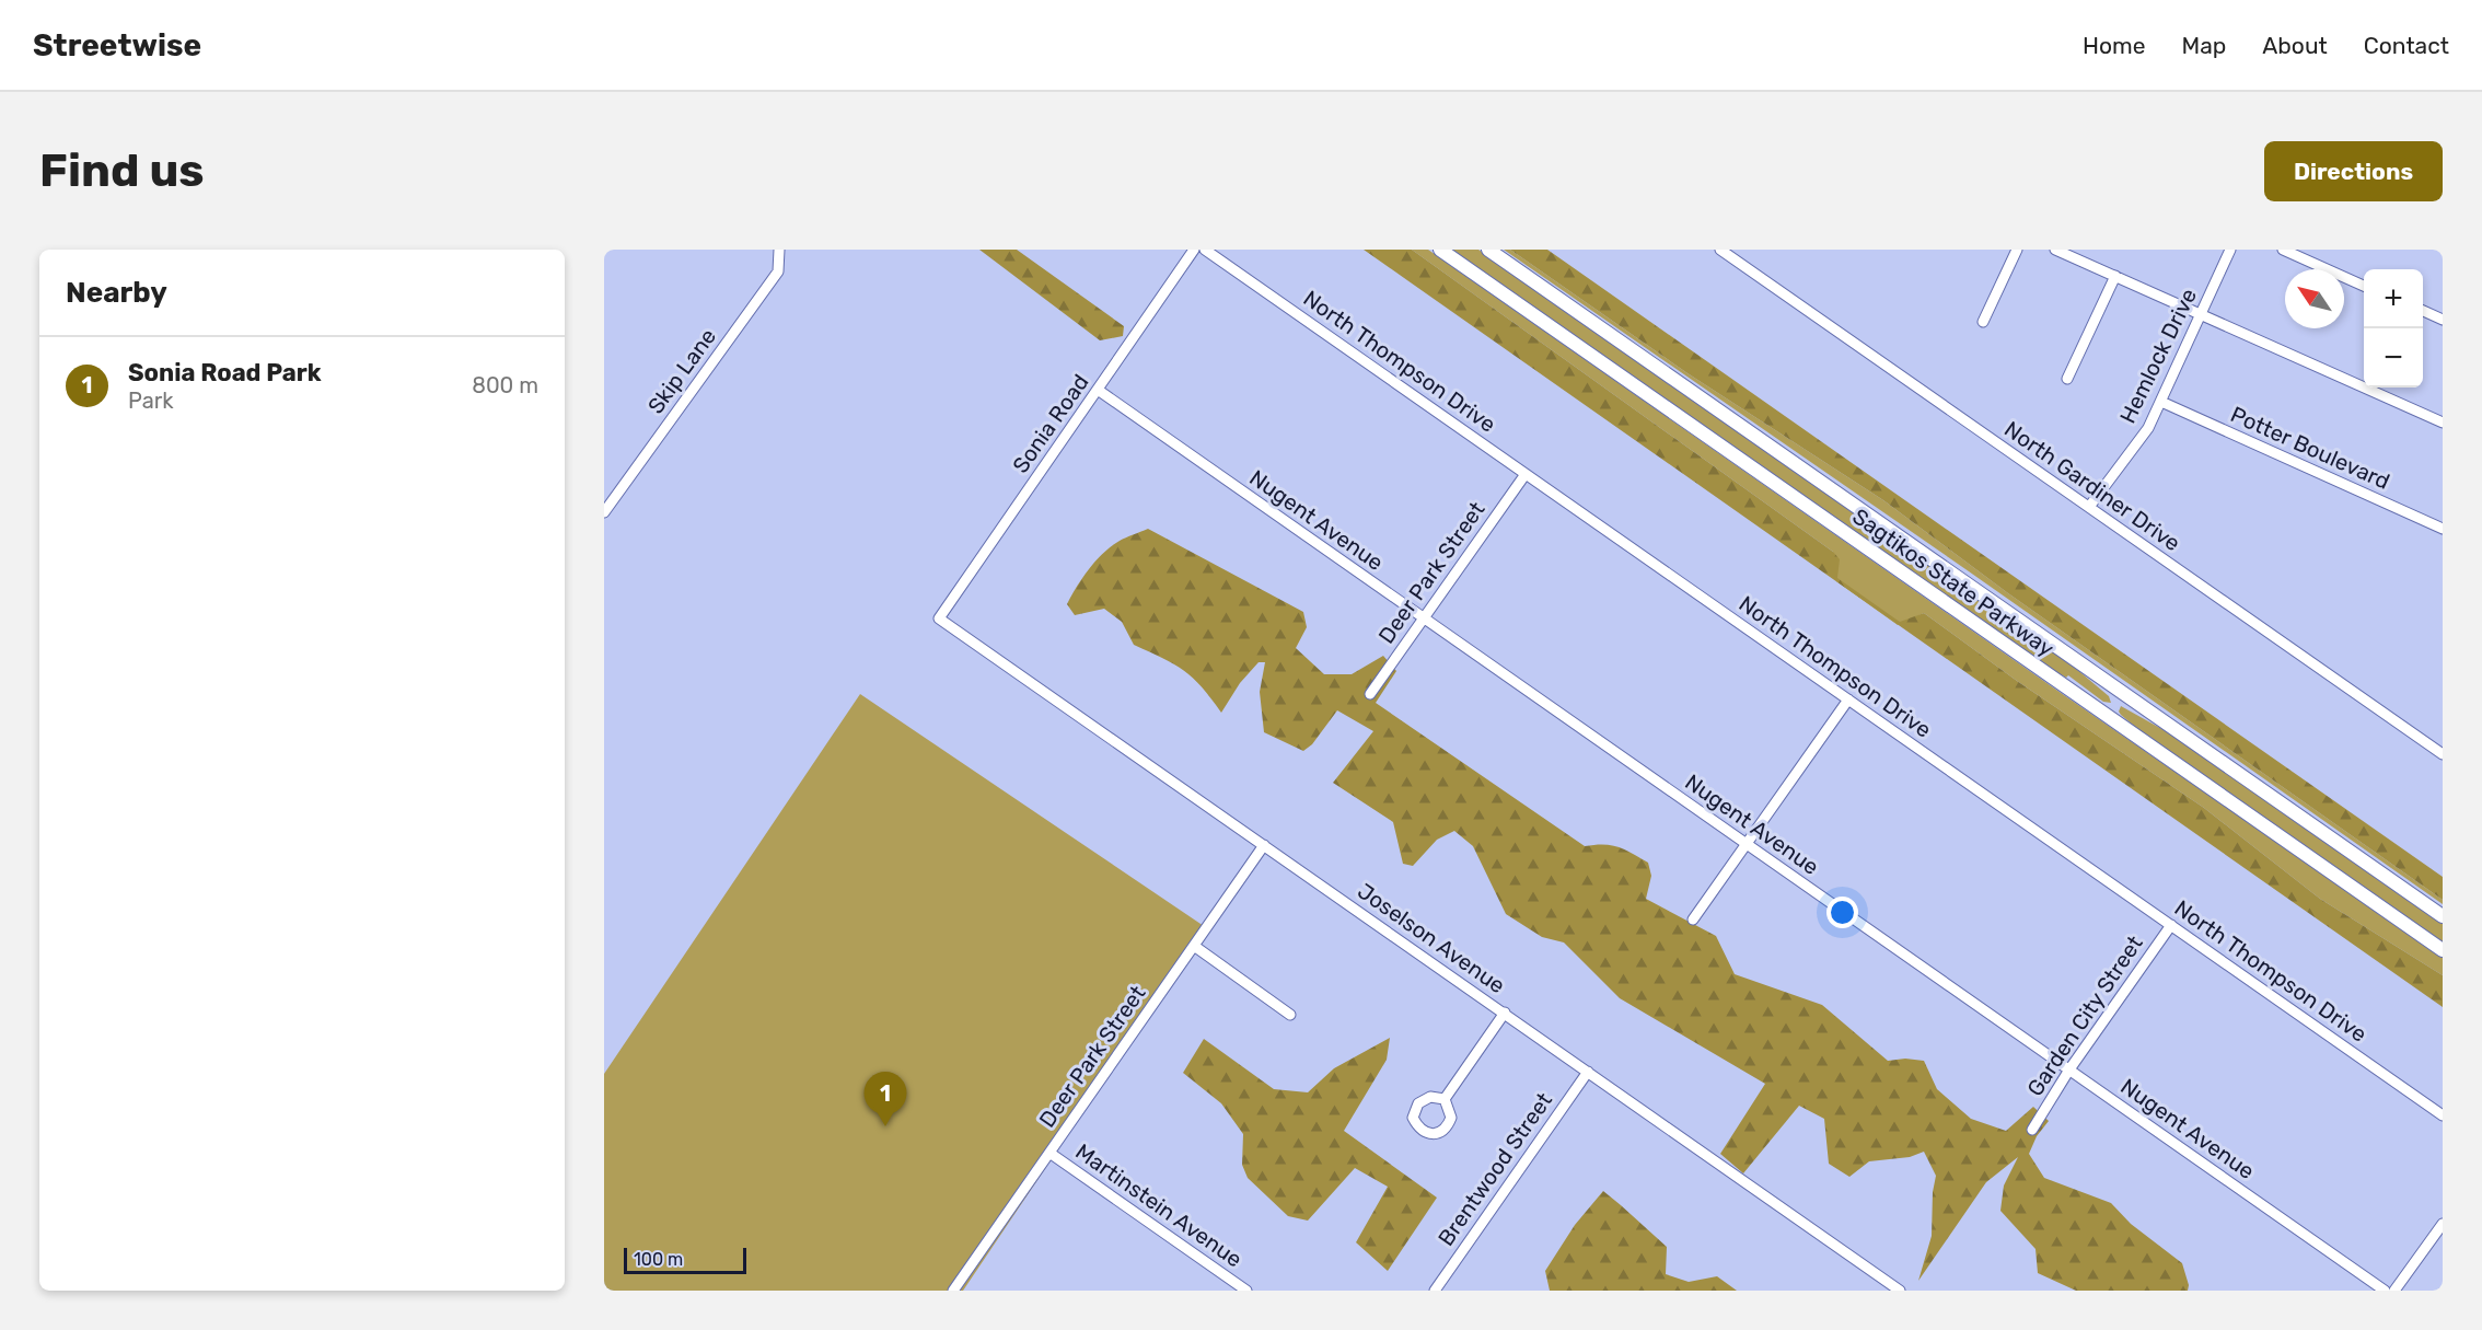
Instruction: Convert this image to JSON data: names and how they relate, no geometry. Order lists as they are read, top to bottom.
{
  "streets": {
    "highway": ["Sagtikos State Parkway"],
    "street": [
      "Hemlock Drive",
      "North Thompson Drive",
      "Skip Lane",
      "Sonia Road",
      "Potter Boulevard",
      "North Gardiner Drive",
      "Nugent Avenue",
      "Deer Park Street",
      "Joselson Avenue",
      "Garden City Street",
      "Brentwood Street",
      "Martinstein Avenue"
    ]
  },
  "crossings": [
    ["Hemlock Drive", "Potter Boulevard"],
    ["Hemlock Drive", "North Gardiner Drive"],
    ["North Thompson Drive", "Deer Park Street"],
    ["North Thompson Drive", "Garden City Street"],
    ["Sonia Road", "Nugent Avenue"],
    ["Sonia Road", "Joselson Avenue"],
    ["Nugent Avenue", "Deer Park Street"],
    ["Nugent Avenue", "Garden City Street"],
    ["Deer Park Street", "Joselson Avenue"],
    ["Deer Park Street", "Martinstein Avenue"],
    ["Joselson Avenue", "Brentwood Street"]
  ],
  "scale_bar": "100 m",
  "north": "top left",
  "page": {
    "header": "Streetwise",
    "nav": [
      "Home",
      "Map",
      "About",
      "Contact"
    ],
    "buttons": "Directions",
    "title": "Find us",
    "heading": "Nearby",
    "map_buttons": ["+", "−"],
    "list": [
      {
        "mark": "1",
        "name": "Sonia Road Park",
        "note": "Park",
        "value": "800 m"
      }
    ],
    "pins": "1",
    "scale": "100 m"
  }
}
